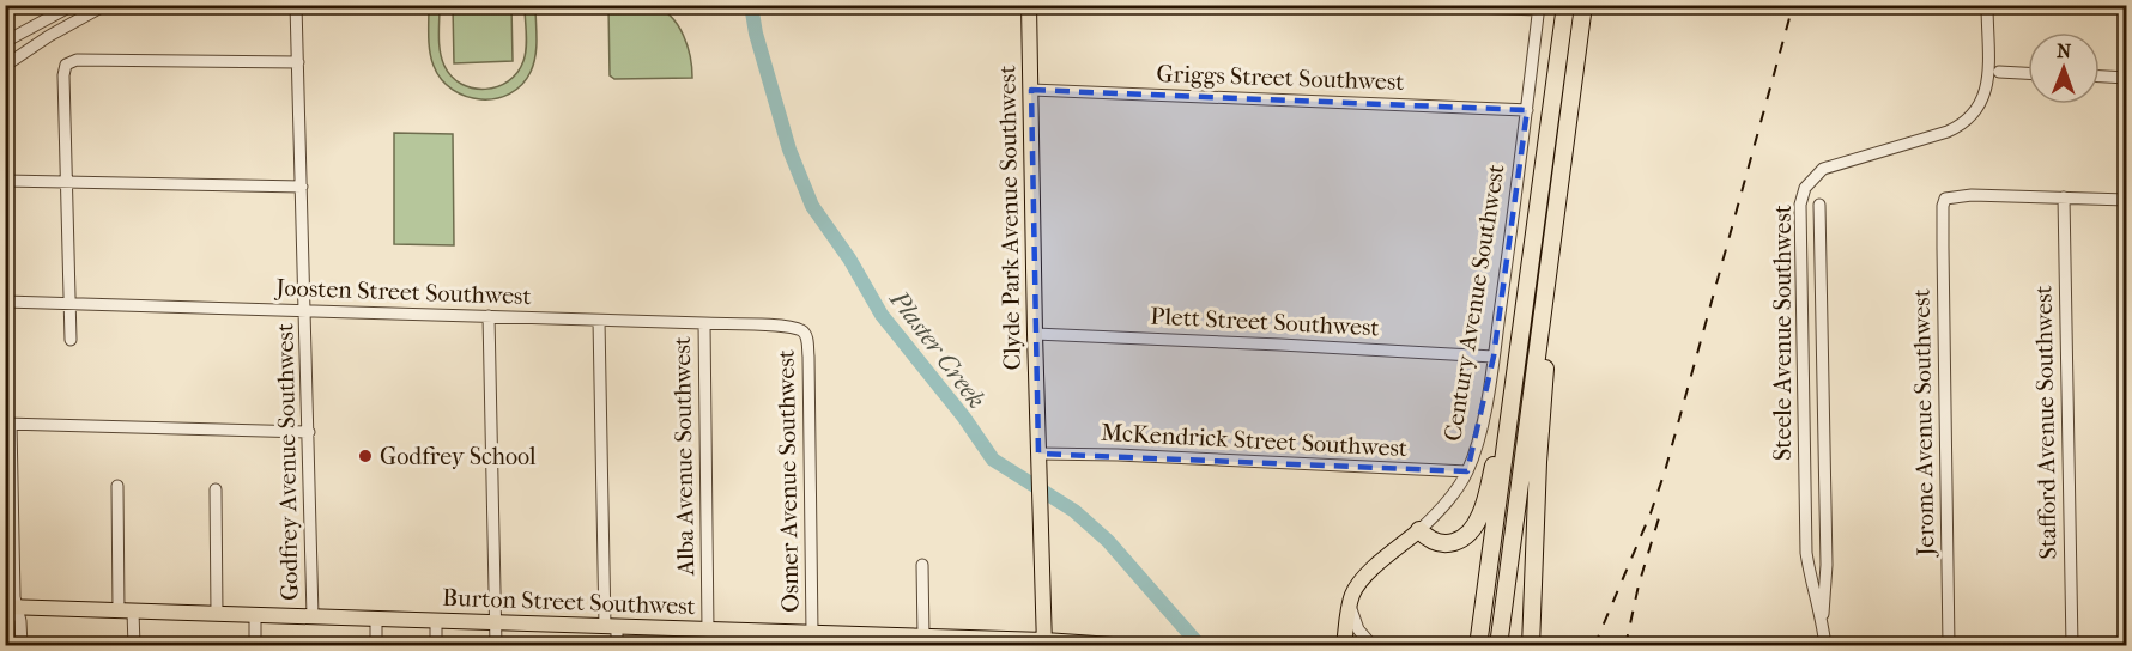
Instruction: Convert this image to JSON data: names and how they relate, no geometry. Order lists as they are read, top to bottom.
{
  "streets": {
    "main road": ["Clyde Park Avenue Southwest", "Century Avenue Southwest", "Burton Street Southwest"],
    "street": [
      "Griggs Street Southwest",
      "Joosten Street Southwest",
      "Plett Street Southwest",
      "Steele Avenue Southwest",
      "Jerome Avenue Southwest",
      "Stafford Avenue Southwest",
      "McKendrick Street Southwest",
      "Alba Avenue Southwest",
      "Godfrey Avenue Southwest",
      "Osmer Avenue Southwest"
    ]
  },
  "crossings": [
    ["Griggs Street Southwest", "Clyde Park Avenue Southwest"],
    ["Griggs Street Southwest", "Century Avenue Southwest"],
    ["Clyde Park Avenue Southwest", "Plett Street Southwest"],
    ["Clyde Park Avenue Southwest", "McKendrick Street Southwest"],
    ["Clyde Park Avenue Southwest", "Burton Street Southwest"],
    ["Joosten Street Southwest", "Alba Avenue Southwest"],
    ["Joosten Street Southwest", "Godfrey Avenue Southwest"],
    ["Joosten Street Southwest", "Osmer Avenue Southwest"],
    ["Century Avenue Southwest", "Plett Street Southwest"],
    ["Century Avenue Southwest", "McKendrick Street Southwest"],
    ["Jerome Avenue Southwest", "Stafford Avenue Southwest"],
    ["Alba Avenue Southwest", "Burton Street Southwest"],
    ["Godfrey Avenue Southwest", "Burton Street Southwest"],
    ["Osmer Avenue Southwest", "Burton Street Southwest"]
  ],
  "water": ["Plaster Creek"],
  "places": ["Godfrey School"],
  "north": "top"
}
